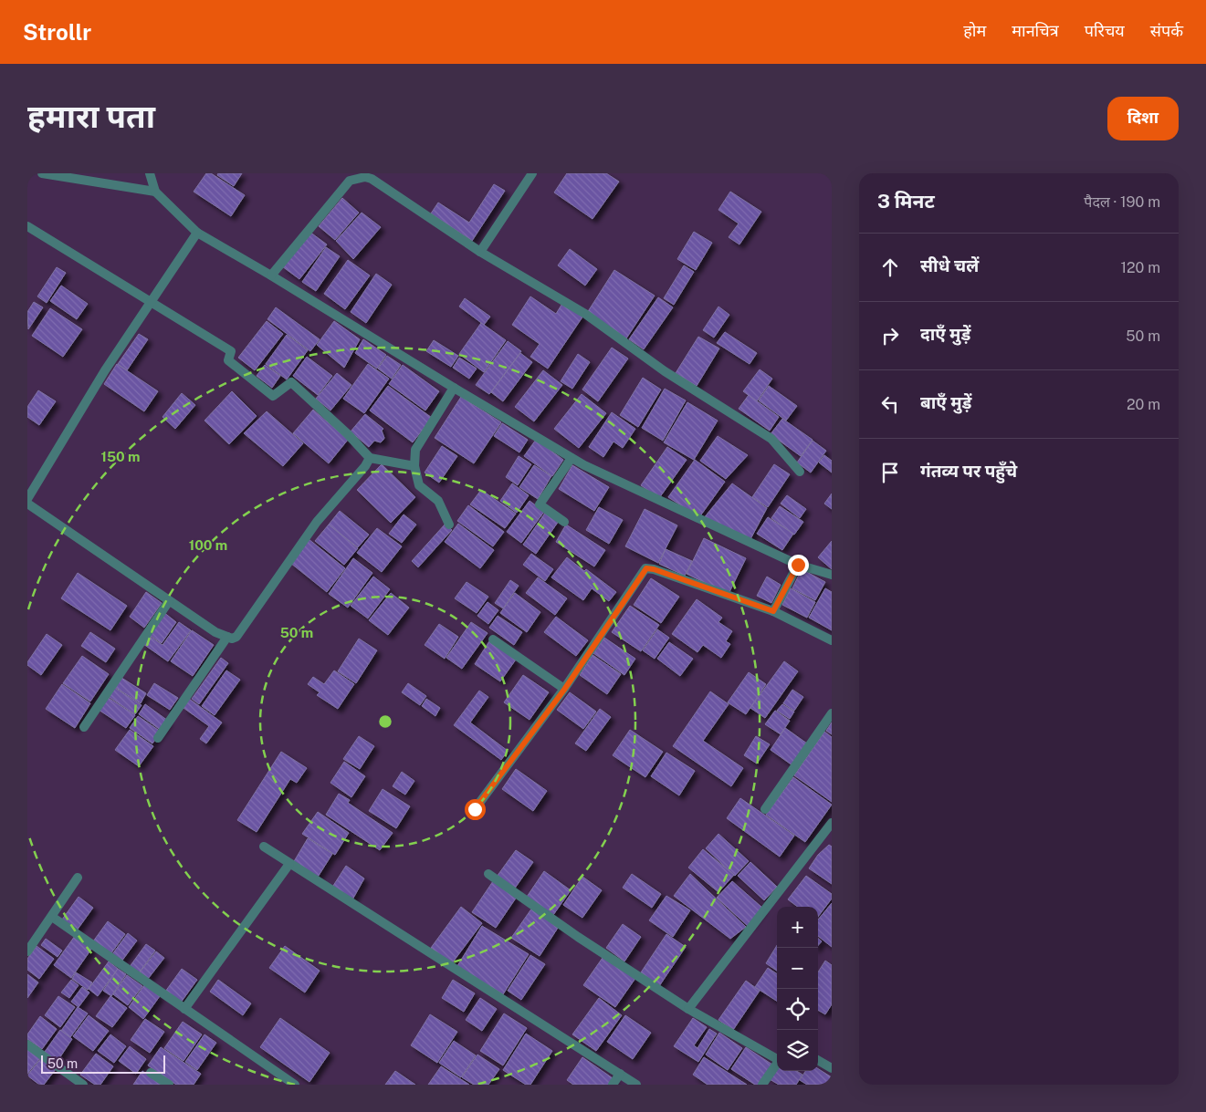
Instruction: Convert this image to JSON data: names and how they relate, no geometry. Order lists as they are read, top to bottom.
{
  "scale_bar": "50 m",
  "page": {
    "header": "Strollr",
    "nav": [
      "होम",
      "मानचित्र",
      "परिचय",
      "संपर्क"
    ],
    "buttons": "दिशा",
    "title": "हमारा पता",
    "heading": ["3 मिनट", "पैदल · 190 m"],
    "list": [
      ["सीधे चलें", "120 m"],
      ["दाएँ मुड़ें", "50 m"],
      ["बाएँ मुड़ें", "20 m"],
      "गंतव्य पर पहुँचे"
    ],
    "map_buttons": ["+", "−"],
    "scale": "50 m"
  },
  "rings": ["150 m", "100 m", "50 m"]
}
